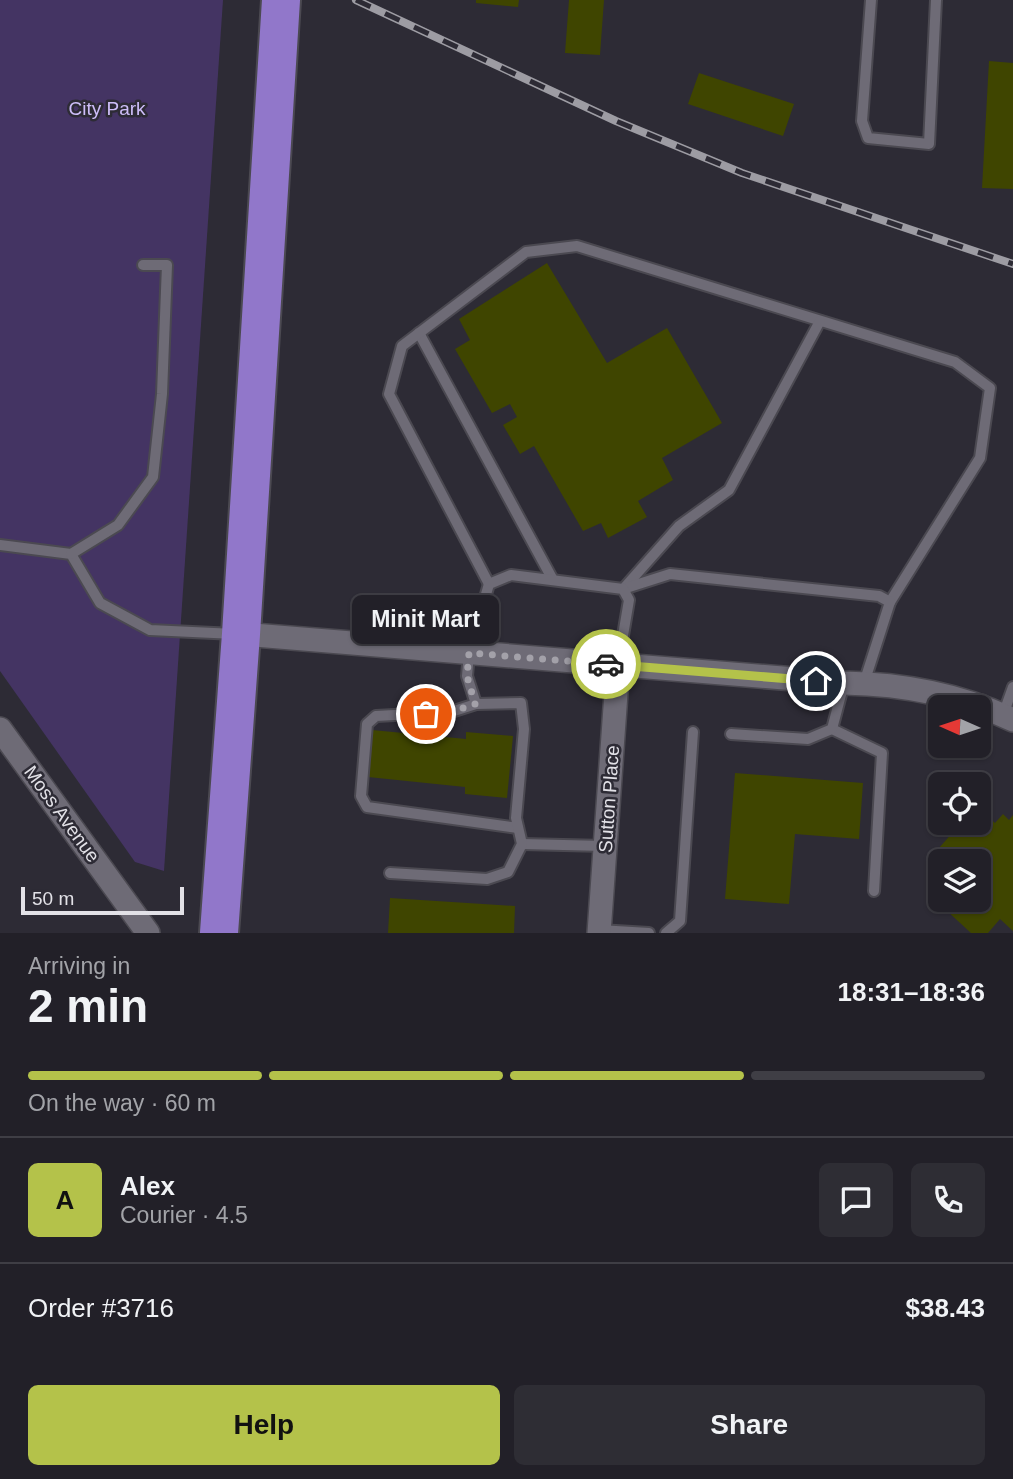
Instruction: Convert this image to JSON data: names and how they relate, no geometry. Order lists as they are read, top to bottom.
{
  "streets": {
    "street": ["Sutton Place", "Moss Avenue"]
  },
  "parks": ["City Park"],
  "places": ["Minit Mart"],
  "scale_bar": "50 m",
  "north": "left",
  "page": {
    "bubble": "Minit Mart",
    "scale": "50 m",
    "heading": ["2 min", "Arriving in", "18:31–18:36"],
    "panel": [
      "Alex",
      "Courier · 4.5",
      "Order #3716",
      "$38.43"
    ],
    "bar": "On the way · 60 m",
    "round": "A",
    "buttons": ["Help", "Share"]
  }
}
